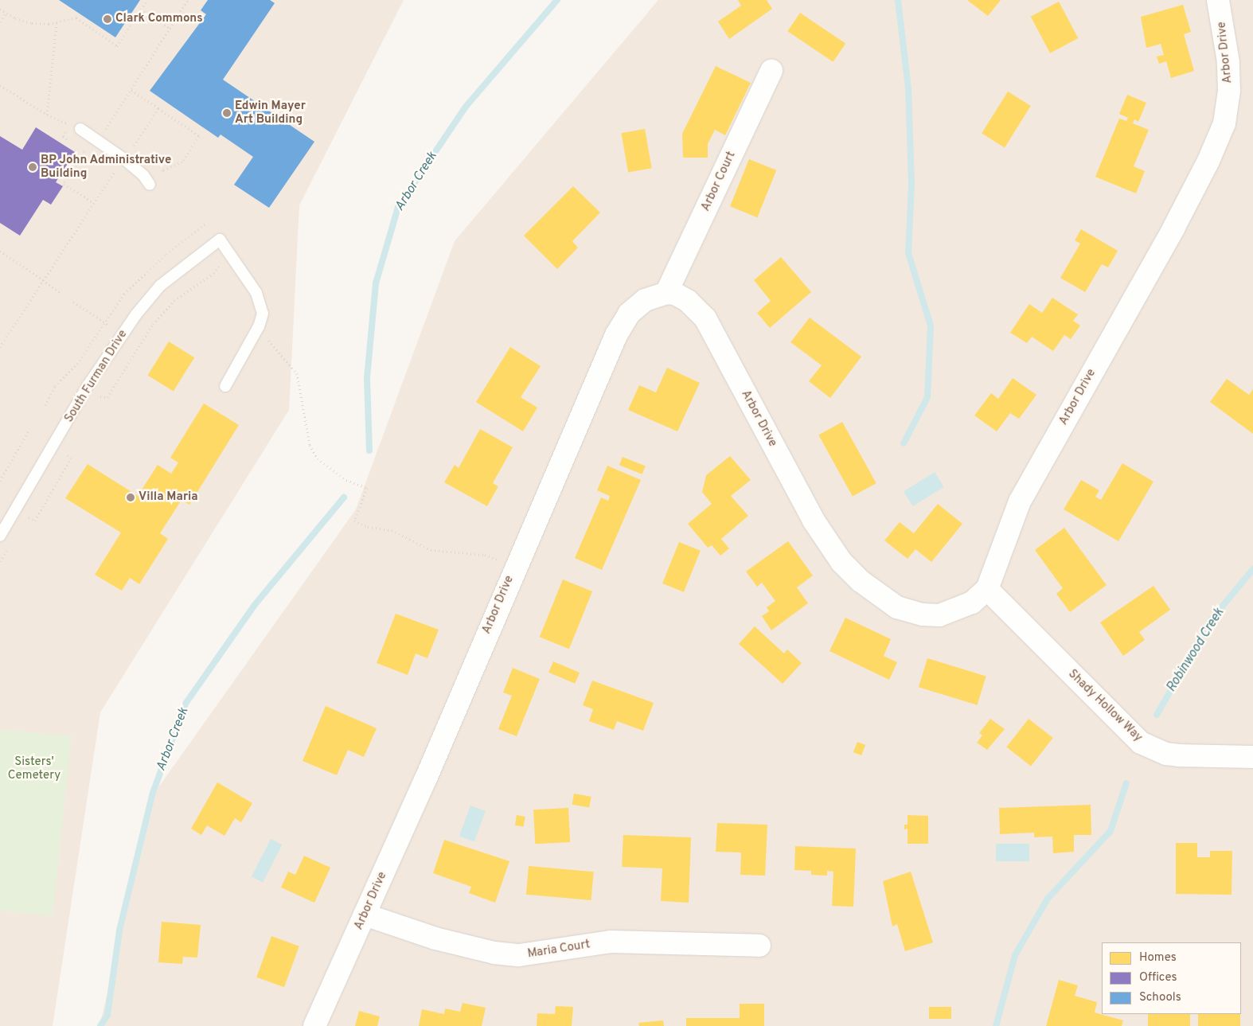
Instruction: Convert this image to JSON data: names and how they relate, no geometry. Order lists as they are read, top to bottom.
{
  "streets": {
    "street": [
      "Arbor Drive",
      "Arbor Court",
      "Shady Hollow Way",
      "Maria Court"
    ],
    "lane": ["South Furman Drive"]
  },
  "crossings": [
    ["Arbor Drive", "Arbor Court"],
    ["Arbor Drive", "Shady Hollow Way"],
    ["Arbor Drive", "Maria Court"]
  ],
  "water": ["Arbor Creek", "Robinwood Creek"],
  "parks": ["Sisters' Cemetery"],
  "places": [
    "Clark Commons",
    "Edwin Mayer Art Building",
    "BP John Administrative Building",
    "Villa Maria"
  ],
  "legend": ["Homes", "Offices", "Schools"]
}
